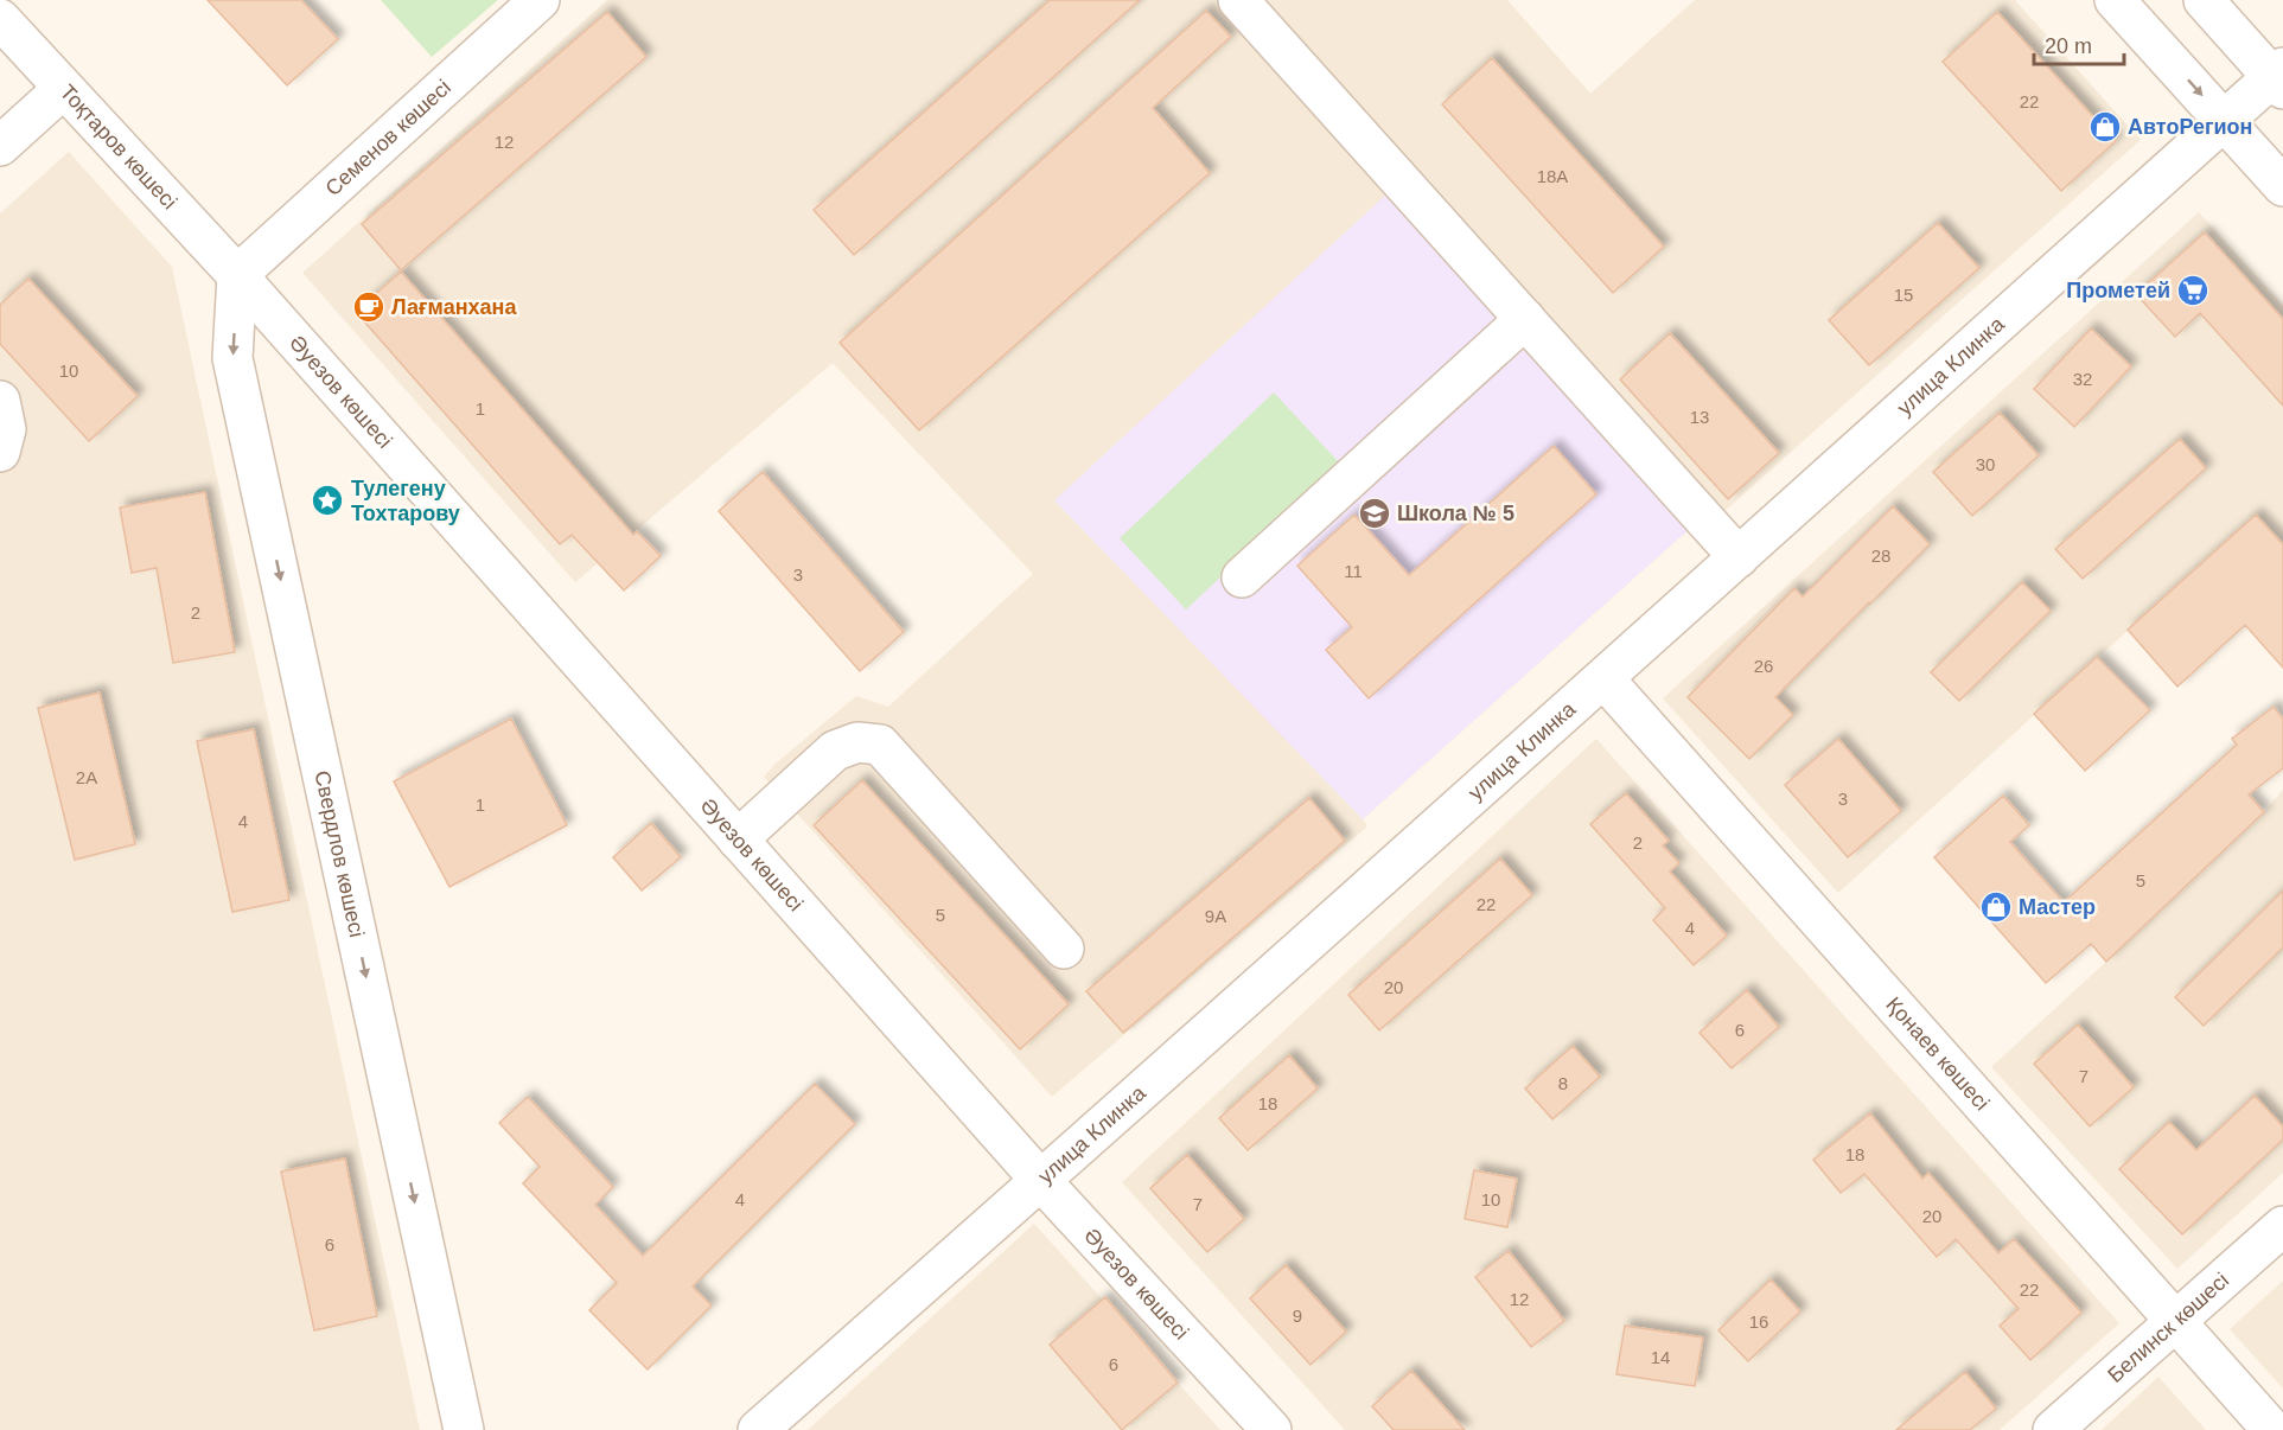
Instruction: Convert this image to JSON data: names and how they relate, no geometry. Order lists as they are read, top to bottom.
{
  "streets": {
    "street": [
      "Семенов көшесі",
      "Тоқтаров көшесі",
      "улица Клинка",
      "Әуезов көшесі",
      "Свердлов көшесі",
      "Қонаев көшесі",
      "Белинск көшесі"
    ]
  },
  "crossings": [
    ["Семенов көшесі", "Тоқтаров көшесі"],
    ["Семенов көшесі", "Әуезов көшесі"],
    ["Семенов көшесі", "Свердлов көшесі"],
    ["Тоқтаров көшесі", "Әуезов көшесі"],
    ["Тоқтаров көшесі", "Свердлов көшесі"],
    ["улица Клинка", "Әуезов көшесі"],
    ["улица Клинка", "Қонаев көшесі"],
    ["Әуезов көшесі", "Свердлов көшесі"],
    ["Қонаев көшесі", "Белинск көшесі"]
  ],
  "one_way": ["Свердлов көшесі"],
  "places": {
    "shop": ["АвтоРегион", "Мастер"],
    "supermarket": ["Прометей"],
    "cafe": ["Лағманхана"],
    "place": ["Тулегену Тохтарову"],
    "school or university": ["Школа № 5"]
  },
  "house_numbers": [
    "22",
    "12",
    "18А",
    "15",
    "10",
    "32",
    "1",
    "13",
    "30",
    "28",
    "11",
    "3",
    "2",
    "26",
    "2А",
    "3",
    "1",
    "4",
    "2",
    "5",
    "22",
    "5",
    "9А",
    "4",
    "20",
    "6",
    "7",
    "8",
    "18",
    "18",
    "4",
    "10",
    "7",
    "20",
    "6",
    "22",
    "12",
    "9",
    "16",
    "14",
    "6"
  ],
  "scale_bar": "20 m"
}
